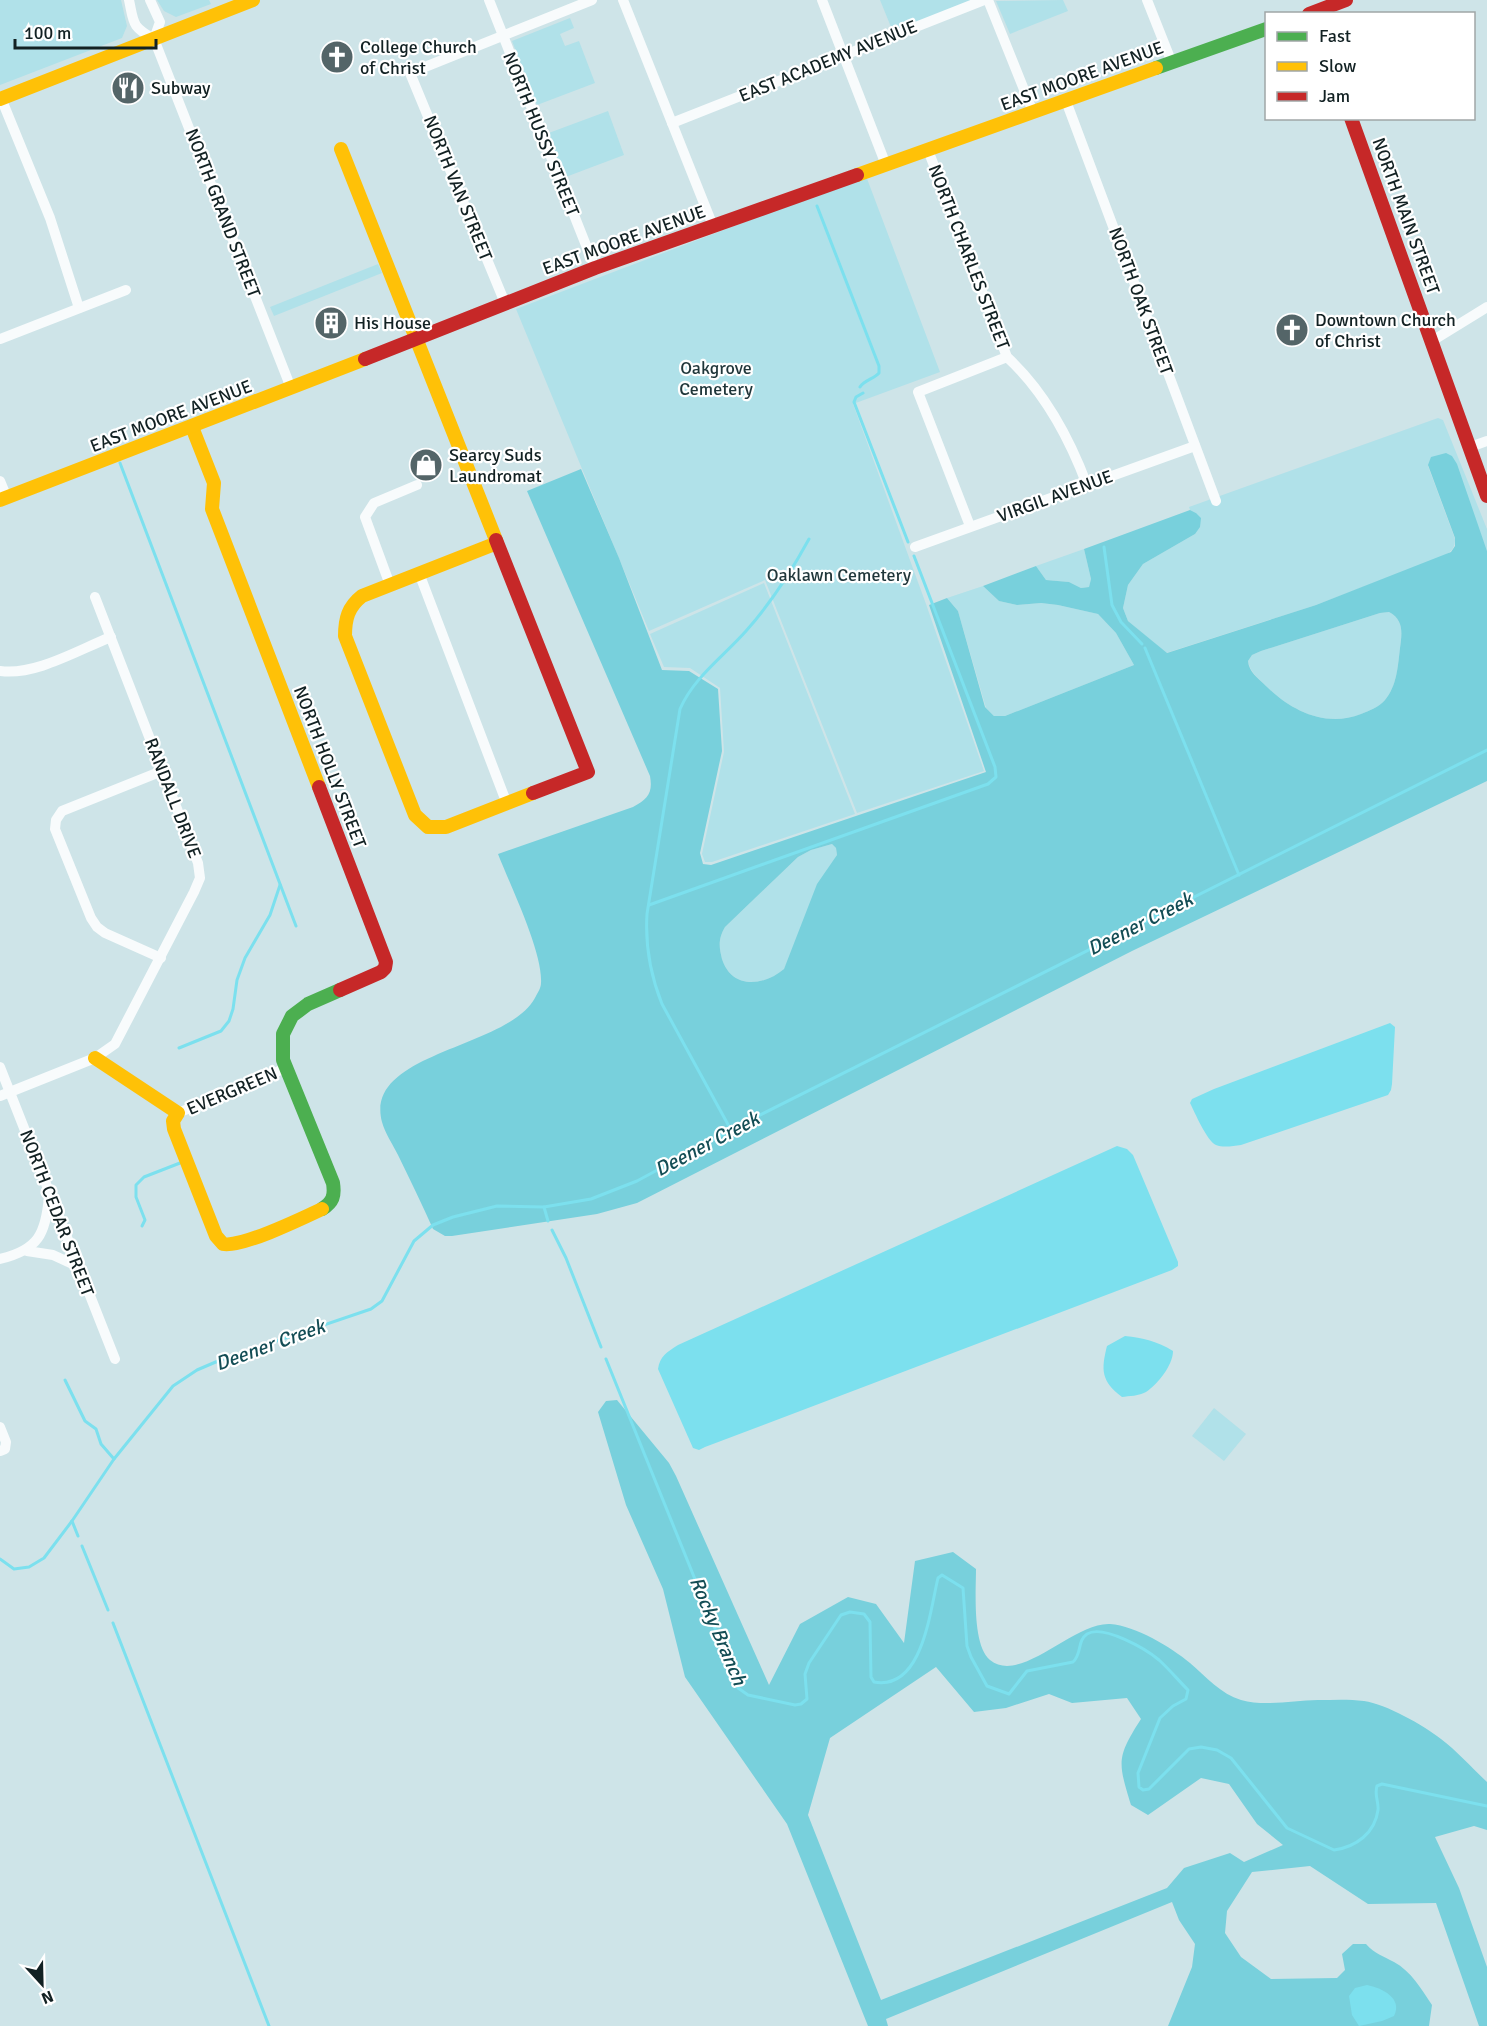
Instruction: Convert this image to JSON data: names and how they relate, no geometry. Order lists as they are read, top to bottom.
{
  "streets": {
    "street": [
      "EAST ACADEMY AVENUE",
      "EAST MOORE AVENUE",
      "NORTH HUSSY STREET",
      "NORTH VAN STREET",
      "NORTH GRAND STREET",
      "NORTH MAIN STREET",
      "NORTH CHARLES STREET",
      "NORTH OAK STREET",
      "VIRGIL AVENUE",
      "NORTH HOLLY STREET",
      "RANDALL DRIVE",
      "EVERGREEN",
      "NORTH CEDAR STREET"
    ]
  },
  "crossings": [
    ["EAST MOORE AVENUE", "NORTH HUSSY STREET"],
    ["EAST MOORE AVENUE", "NORTH VAN STREET"],
    ["EAST MOORE AVENUE", "NORTH GRAND STREET"],
    ["EAST MOORE AVENUE", "NORTH CHARLES STREET"],
    ["EAST MOORE AVENUE", "NORTH OAK STREET"],
    ["EAST MOORE AVENUE", "NORTH HOLLY STREET"],
    ["NORTH HUSSY STREET", "NORTH VAN STREET"],
    ["NORTH CHARLES STREET", "VIRGIL AVENUE"],
    ["NORTH OAK STREET", "VIRGIL AVENUE"],
    ["NORTH HOLLY STREET", "EVERGREEN"],
    ["RANDALL DRIVE", "NORTH CEDAR STREET"]
  ],
  "water": ["Deener Creek", "Rocky Branch"],
  "parks": ["Oakgrove Cemetery", "Oaklawn Cemetery"],
  "places": {
    "church": ["College Church of Christ", "Downtown Church of Christ"],
    "restaurant": ["Subway"],
    "building": ["His House"],
    "shop": ["Searcy Suds Laundromat"]
  },
  "legend": ["Fast", "Slow", "Jam"],
  "scale_bar": "100 m",
  "north": "bottom"
}
